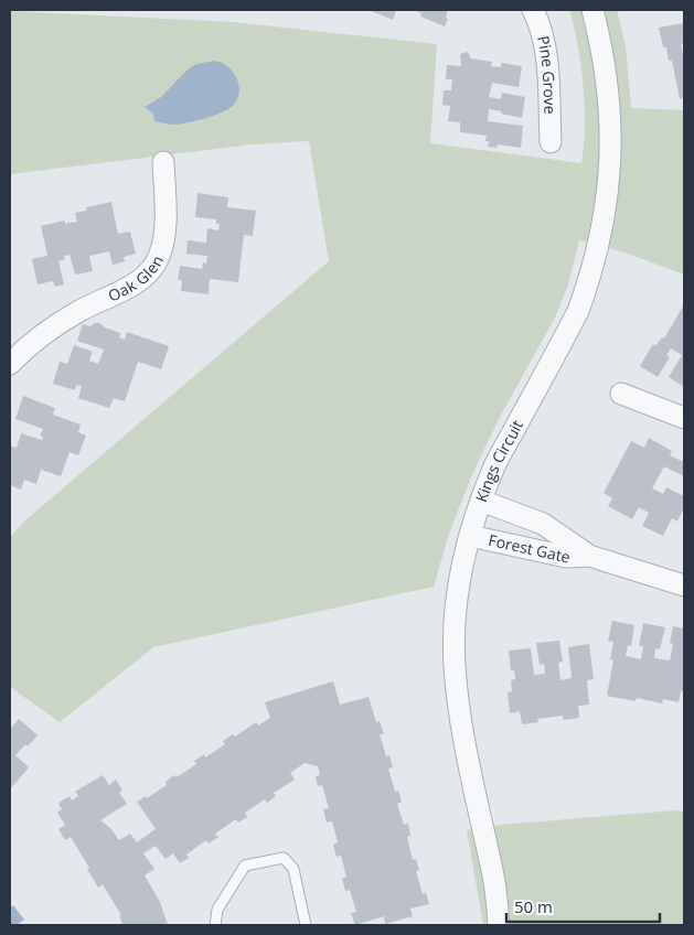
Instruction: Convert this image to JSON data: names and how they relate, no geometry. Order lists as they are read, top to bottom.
{
  "streets": {
    "street": [
      "Pine Grove",
      "Oak Glen",
      "Kings Circuit",
      "Forest Gate"
    ]
  },
  "crossings": [
    ["Kings Circuit", "Forest Gate"]
  ],
  "scale_bar": "50 m"
}
